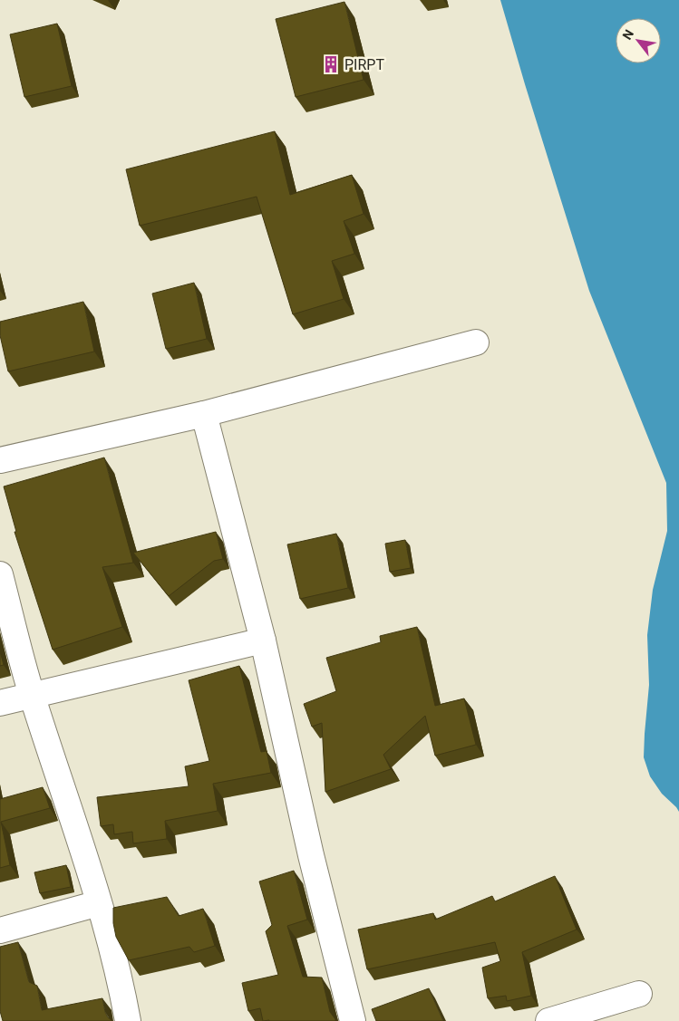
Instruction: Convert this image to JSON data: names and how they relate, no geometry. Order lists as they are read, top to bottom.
{
  "places": {
    "building": ["PIRPT"]
  },
  "north": "top left"
}
